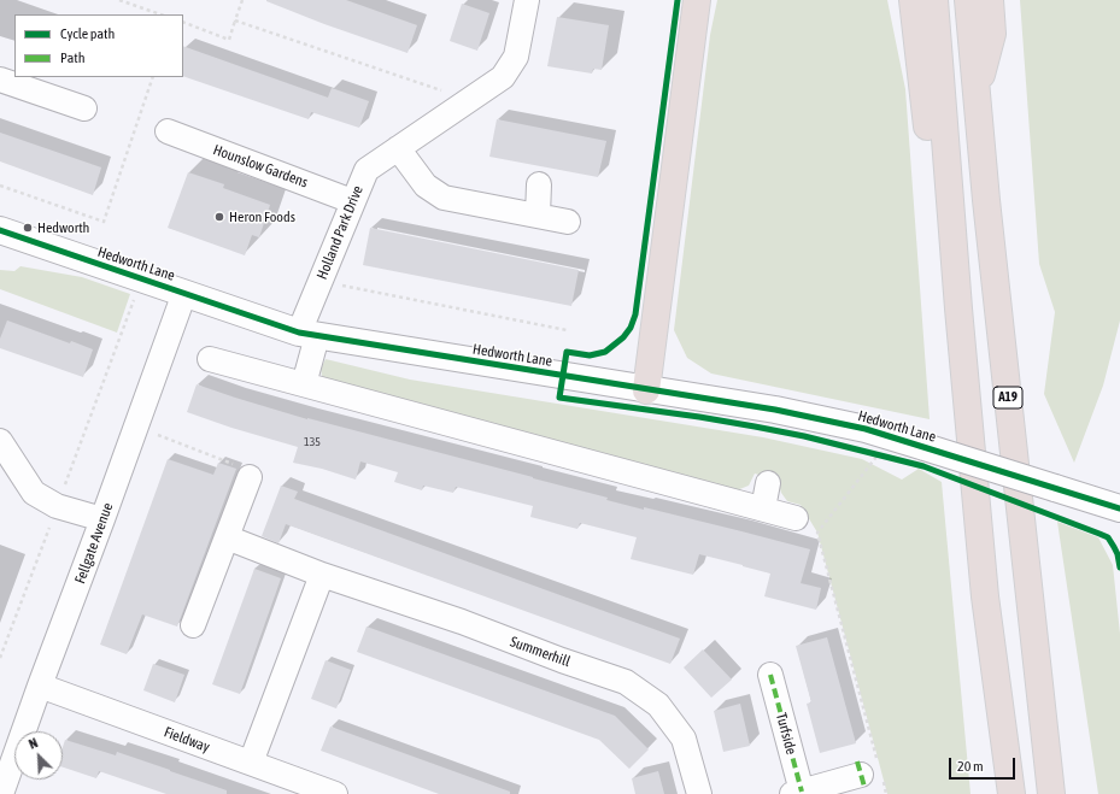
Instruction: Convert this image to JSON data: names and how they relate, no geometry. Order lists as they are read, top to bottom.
{
  "streets": {
    "highway": ["A19"],
    "street": [
      "Hounslow Gardens",
      "Holland Park Drive",
      "Hedworth Lane",
      "Fellgate Avenue",
      "Summerhill",
      "Turfside",
      "Fieldway"
    ]
  },
  "crossings": [
    ["Hounslow Gardens", "Holland Park Drive"],
    ["Holland Park Drive", "Hedworth Lane"],
    ["Hedworth Lane", "Fellgate Avenue"],
    ["Fellgate Avenue", "Fieldway"]
  ],
  "places": ["Heron Foods", "Hedworth"],
  "house_numbers": ["135"],
  "legend": ["Cycle path", "Path"],
  "scale_bar": "20 m",
  "north": "top left"
}
